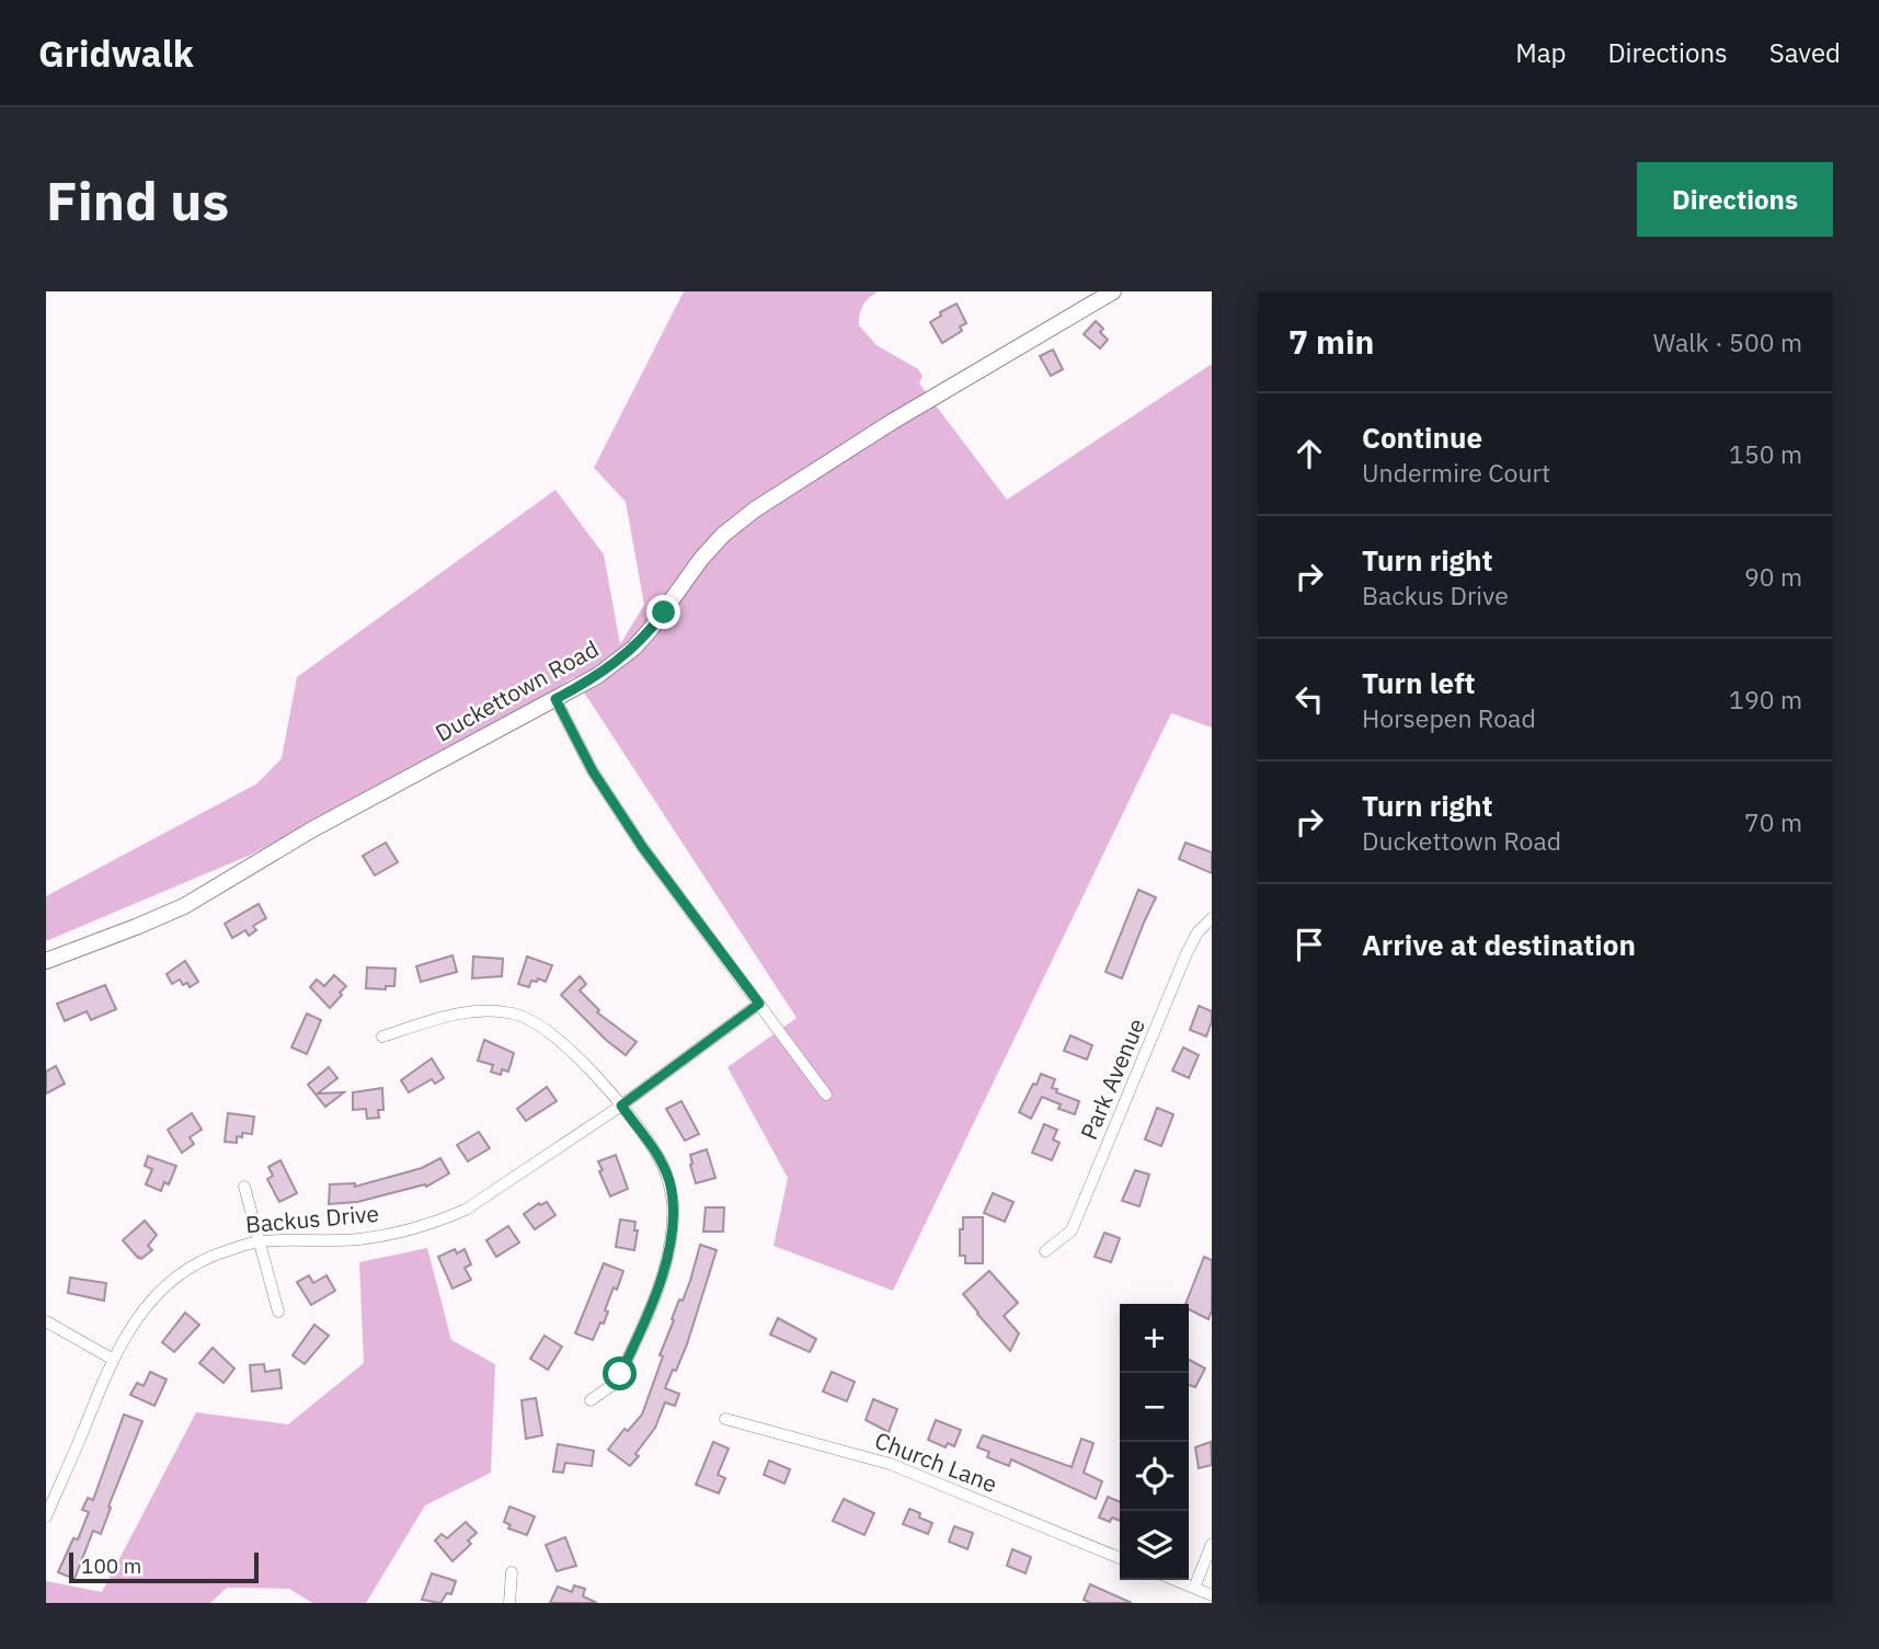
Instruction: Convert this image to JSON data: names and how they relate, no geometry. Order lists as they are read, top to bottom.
{
  "streets": {
    "street": [
      "Duckettown Road",
      "Park Avenue",
      "Backus Drive",
      "Church Lane"
    ]
  },
  "scale_bar": "100 m",
  "page": {
    "header": "Gridwalk",
    "nav": ["Map", "Directions", "Saved"],
    "buttons": "Directions",
    "title": "Find us",
    "heading": ["7 min", "Walk · 500 m"],
    "list": [
      ["Continue", "Undermire Court", "150 m"],
      ["Turn right", "Backus Drive", "90 m"],
      ["Turn left", "Horsepen Road", "190 m"],
      ["Turn right", "Duckettown Road", "70 m"],
      "Arrive at destination"
    ],
    "map_buttons": ["+", "−"],
    "scale": "100 m"
  }
}
